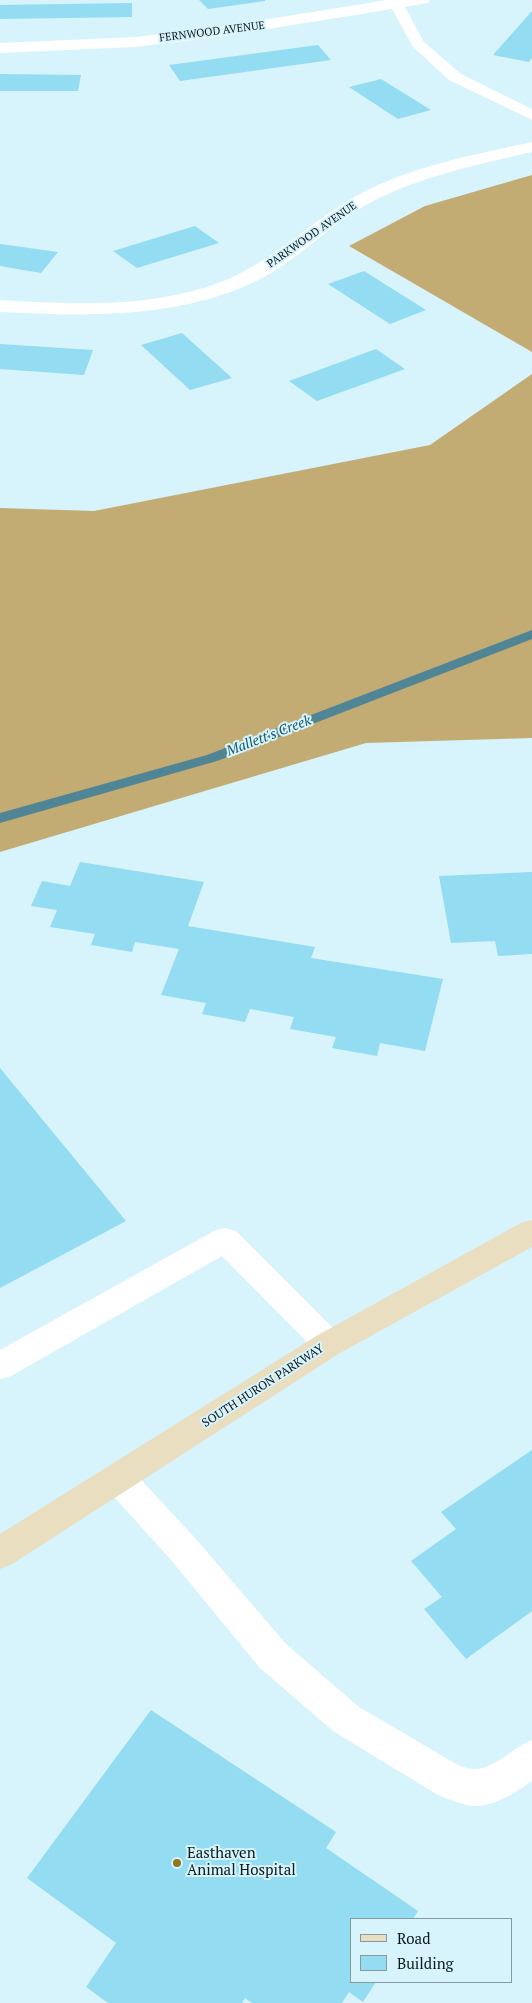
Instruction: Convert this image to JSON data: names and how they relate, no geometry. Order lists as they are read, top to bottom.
{
  "streets": {
    "main road": ["SOUTH HURON PARKWAY"],
    "street": ["FERNWOOD AVENUE", "PARKWOOD AVENUE"]
  },
  "water": ["Mallett's Creek"],
  "places": ["Easthaven Animal Hospital"],
  "legend": ["Road", "Building"]
}
